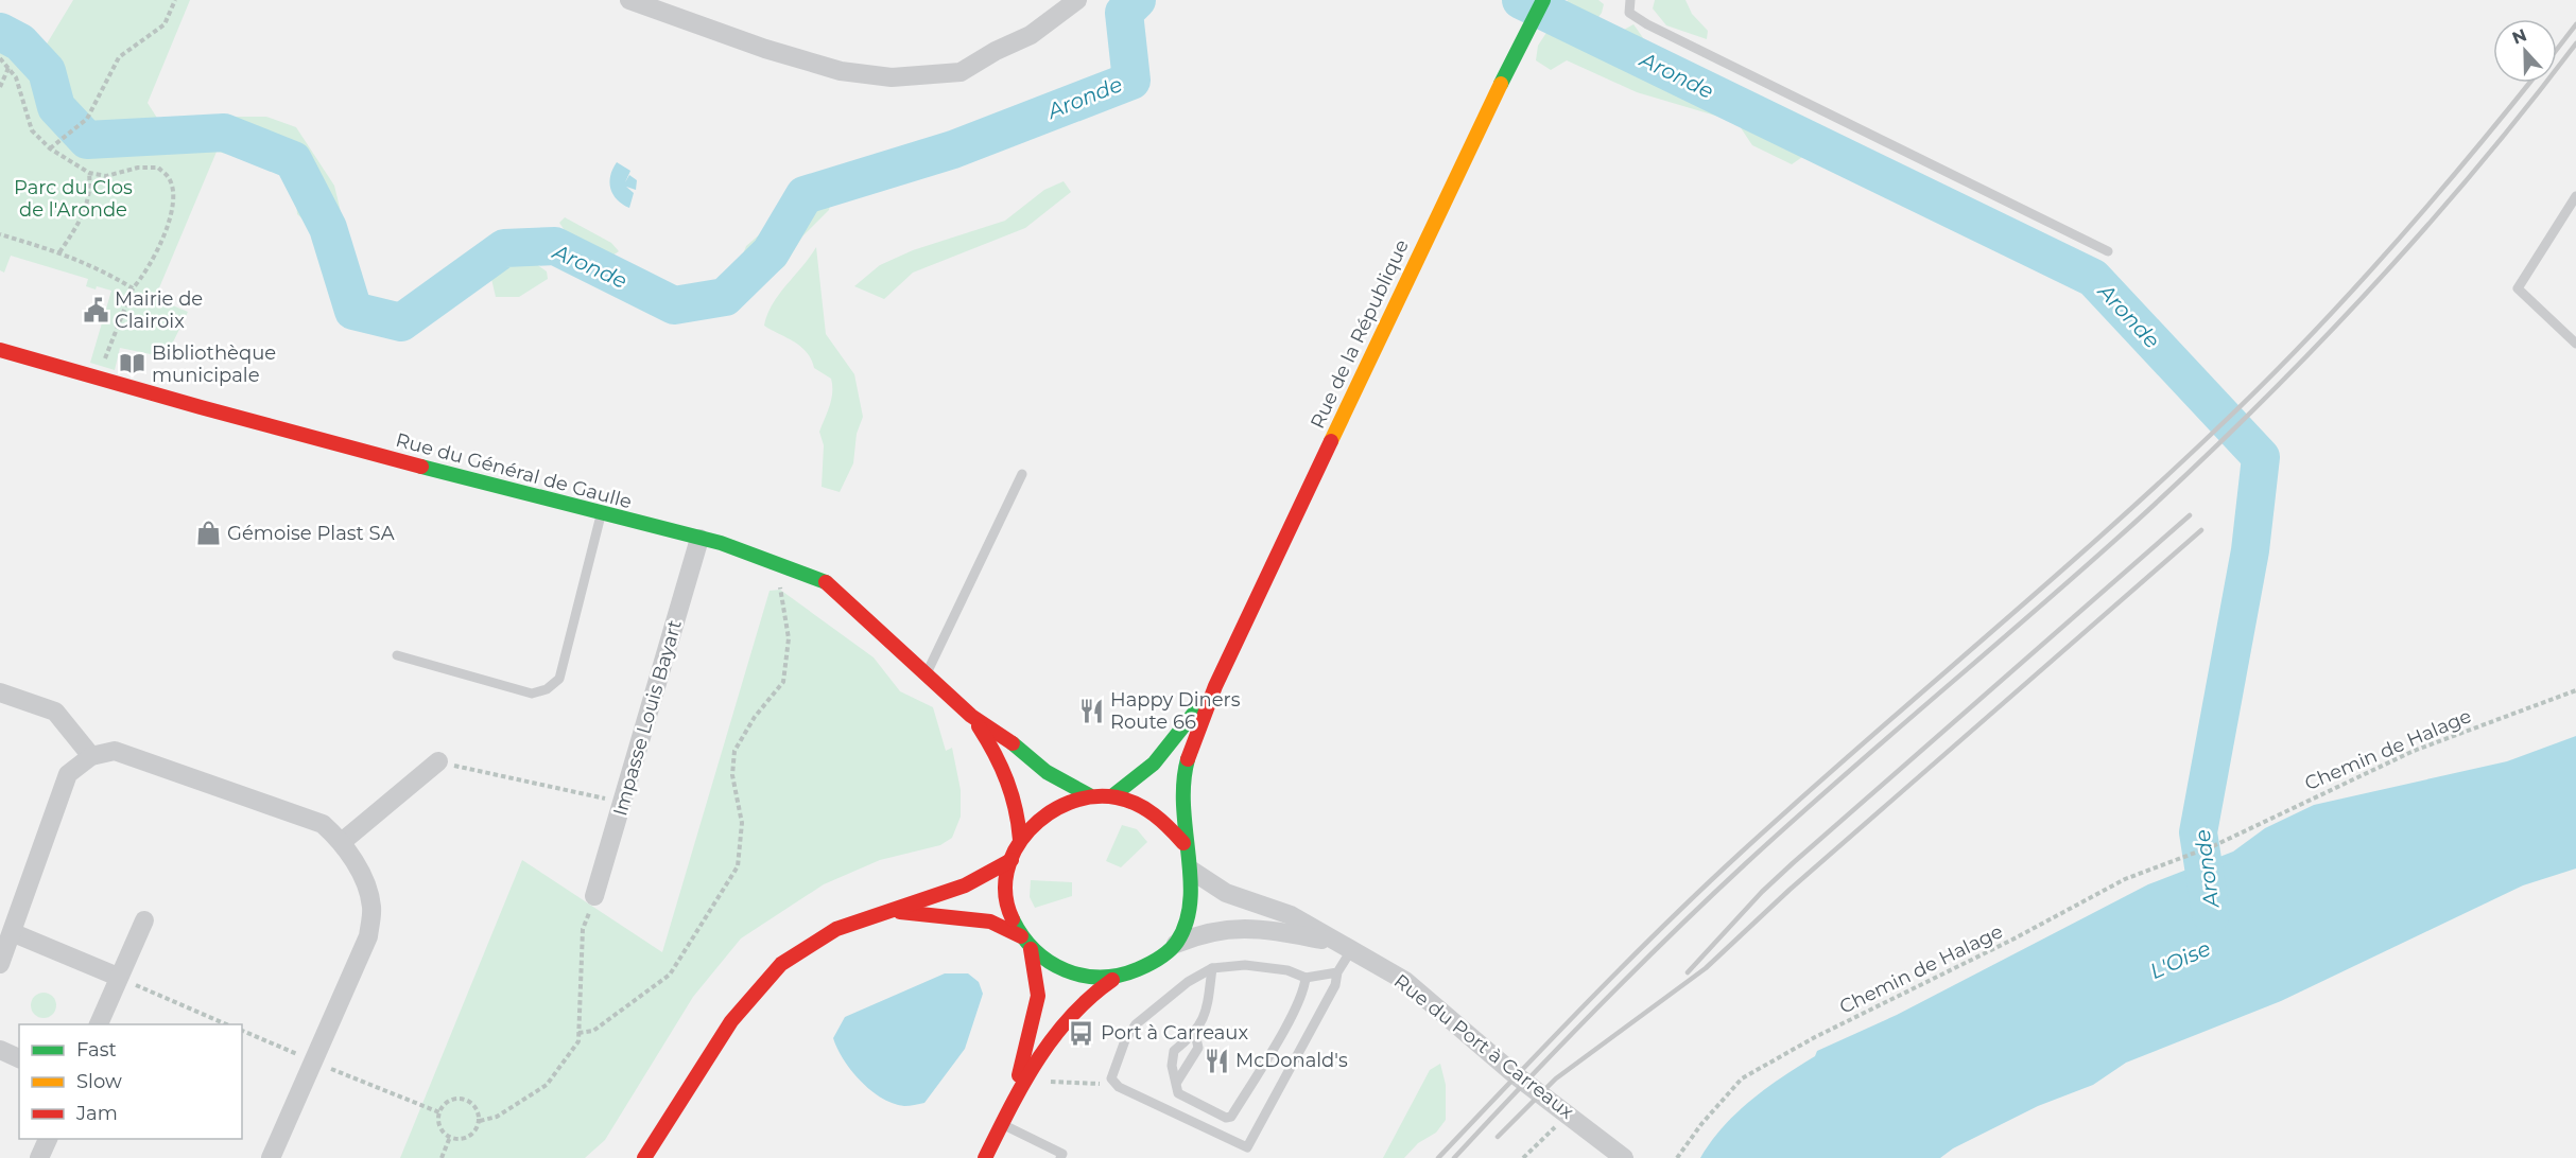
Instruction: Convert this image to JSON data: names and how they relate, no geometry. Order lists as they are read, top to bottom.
{
  "streets": {
    "main road": ["Rue de la République", "Rue du Général de Gaulle"],
    "street": ["Impasse Louis Bayart", "Rue du Port à Carreaux"],
    "path": ["Chemin de Halage"]
  },
  "crossings": [
    ["Rue de la République", "Rue du Général de Gaulle"],
    ["Rue de la République", "Rue du Port à Carreaux"],
    ["Rue du Général de Gaulle", "Impasse Louis Bayart"],
    ["Rue du Général de Gaulle", "Rue du Port à Carreaux"]
  ],
  "water": ["Aronde", "L'Oise"],
  "parks": ["Parc du Clos de l'Aronde"],
  "places": {
    "public building": ["Mairie de Clairoix"],
    "library": ["Bibliothèque municipale"],
    "shop": ["Gémoise Plast SA"],
    "restaurant": ["Happy Diners Route 66", "McDonald's"],
    "bus stop": ["Port à Carreaux"]
  },
  "legend": ["Fast", "Slow", "Jam"],
  "north": "top"
}
